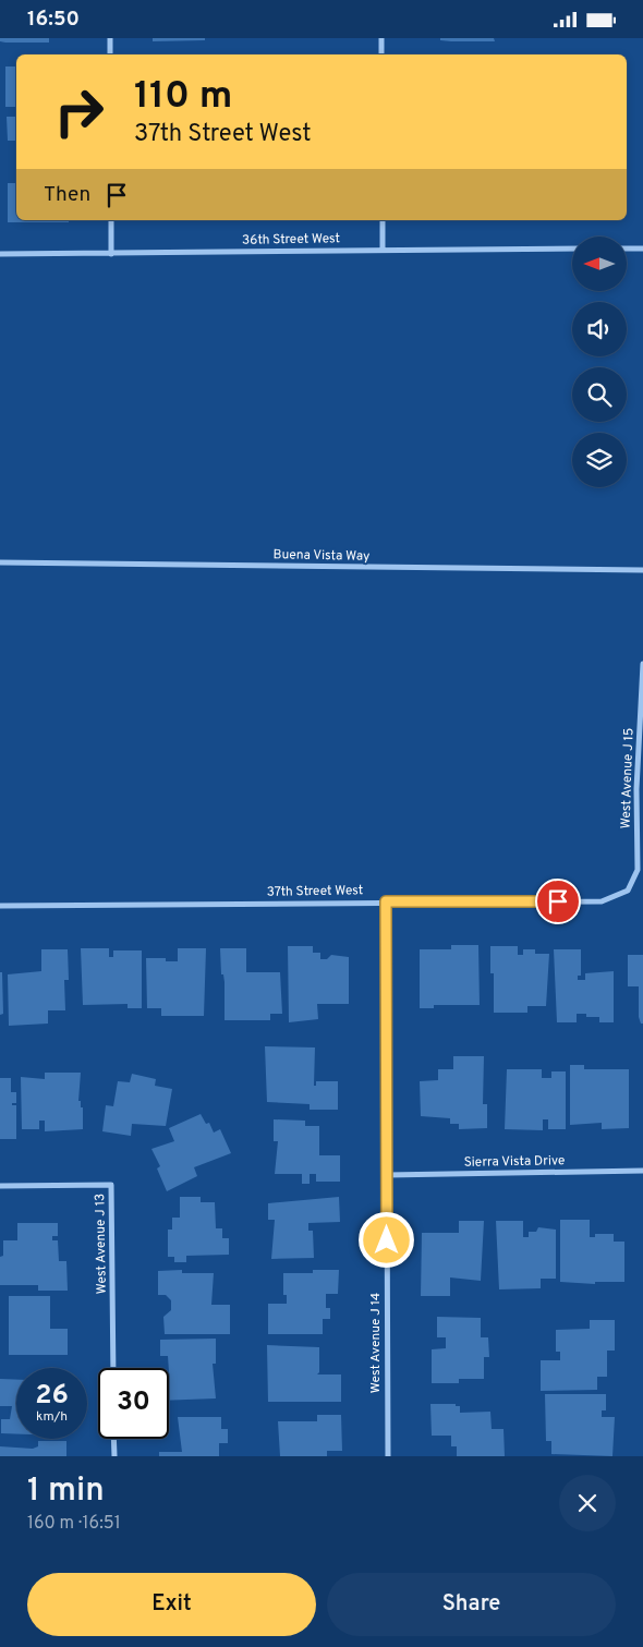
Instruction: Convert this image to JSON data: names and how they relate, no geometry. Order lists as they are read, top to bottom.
{
  "streets": {
    "street": [
      "36th Street West",
      "Buena Vista Way",
      "West Avenue J 15",
      "37th Street West",
      "Sierra Vista Drive",
      "West Avenue J 13",
      "West Avenue J 14"
    ]
  },
  "crossings": [
    ["West Avenue J 15", "37th Street West"],
    ["37th Street West", "West Avenue J 14"],
    ["Sierra Vista Drive", "West Avenue J 14"]
  ],
  "north": "left",
  "page": {
    "status": "16:50",
    "turn": ["110 m", "37th Street West"],
    "then": "Then",
    "speed": "26 km/h",
    "limit": "30",
    "heading": ["1 min", "160 m · 16:51"],
    "buttons": ["Exit", "Share"]
  }
}
